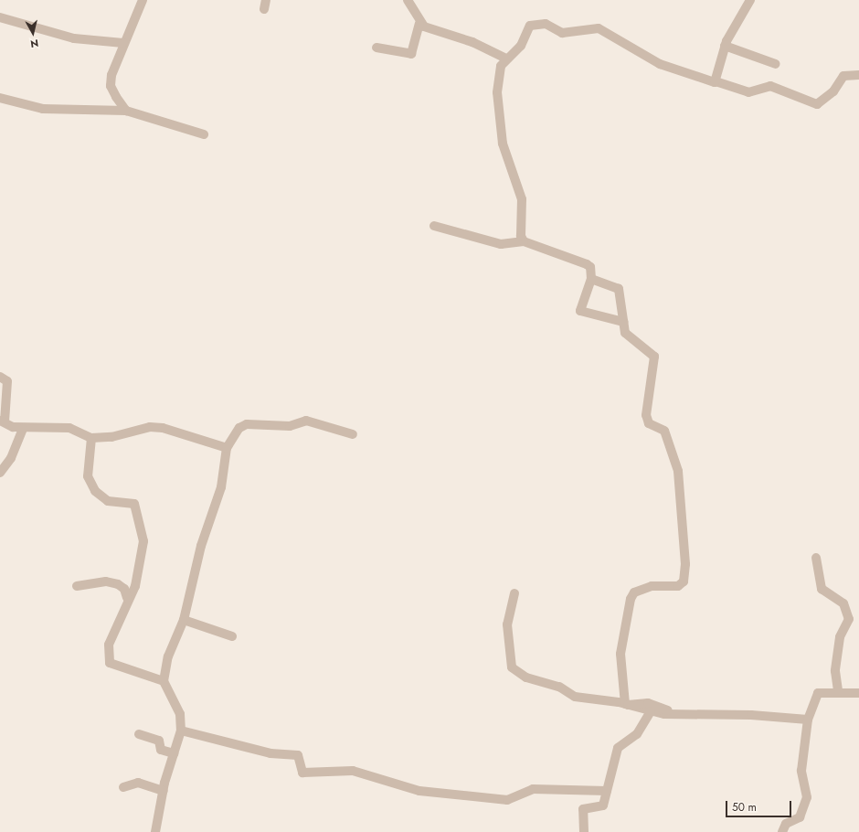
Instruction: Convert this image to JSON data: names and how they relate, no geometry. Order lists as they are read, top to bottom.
{
  "scale_bar": "50 m",
  "north": "bottom"
}
